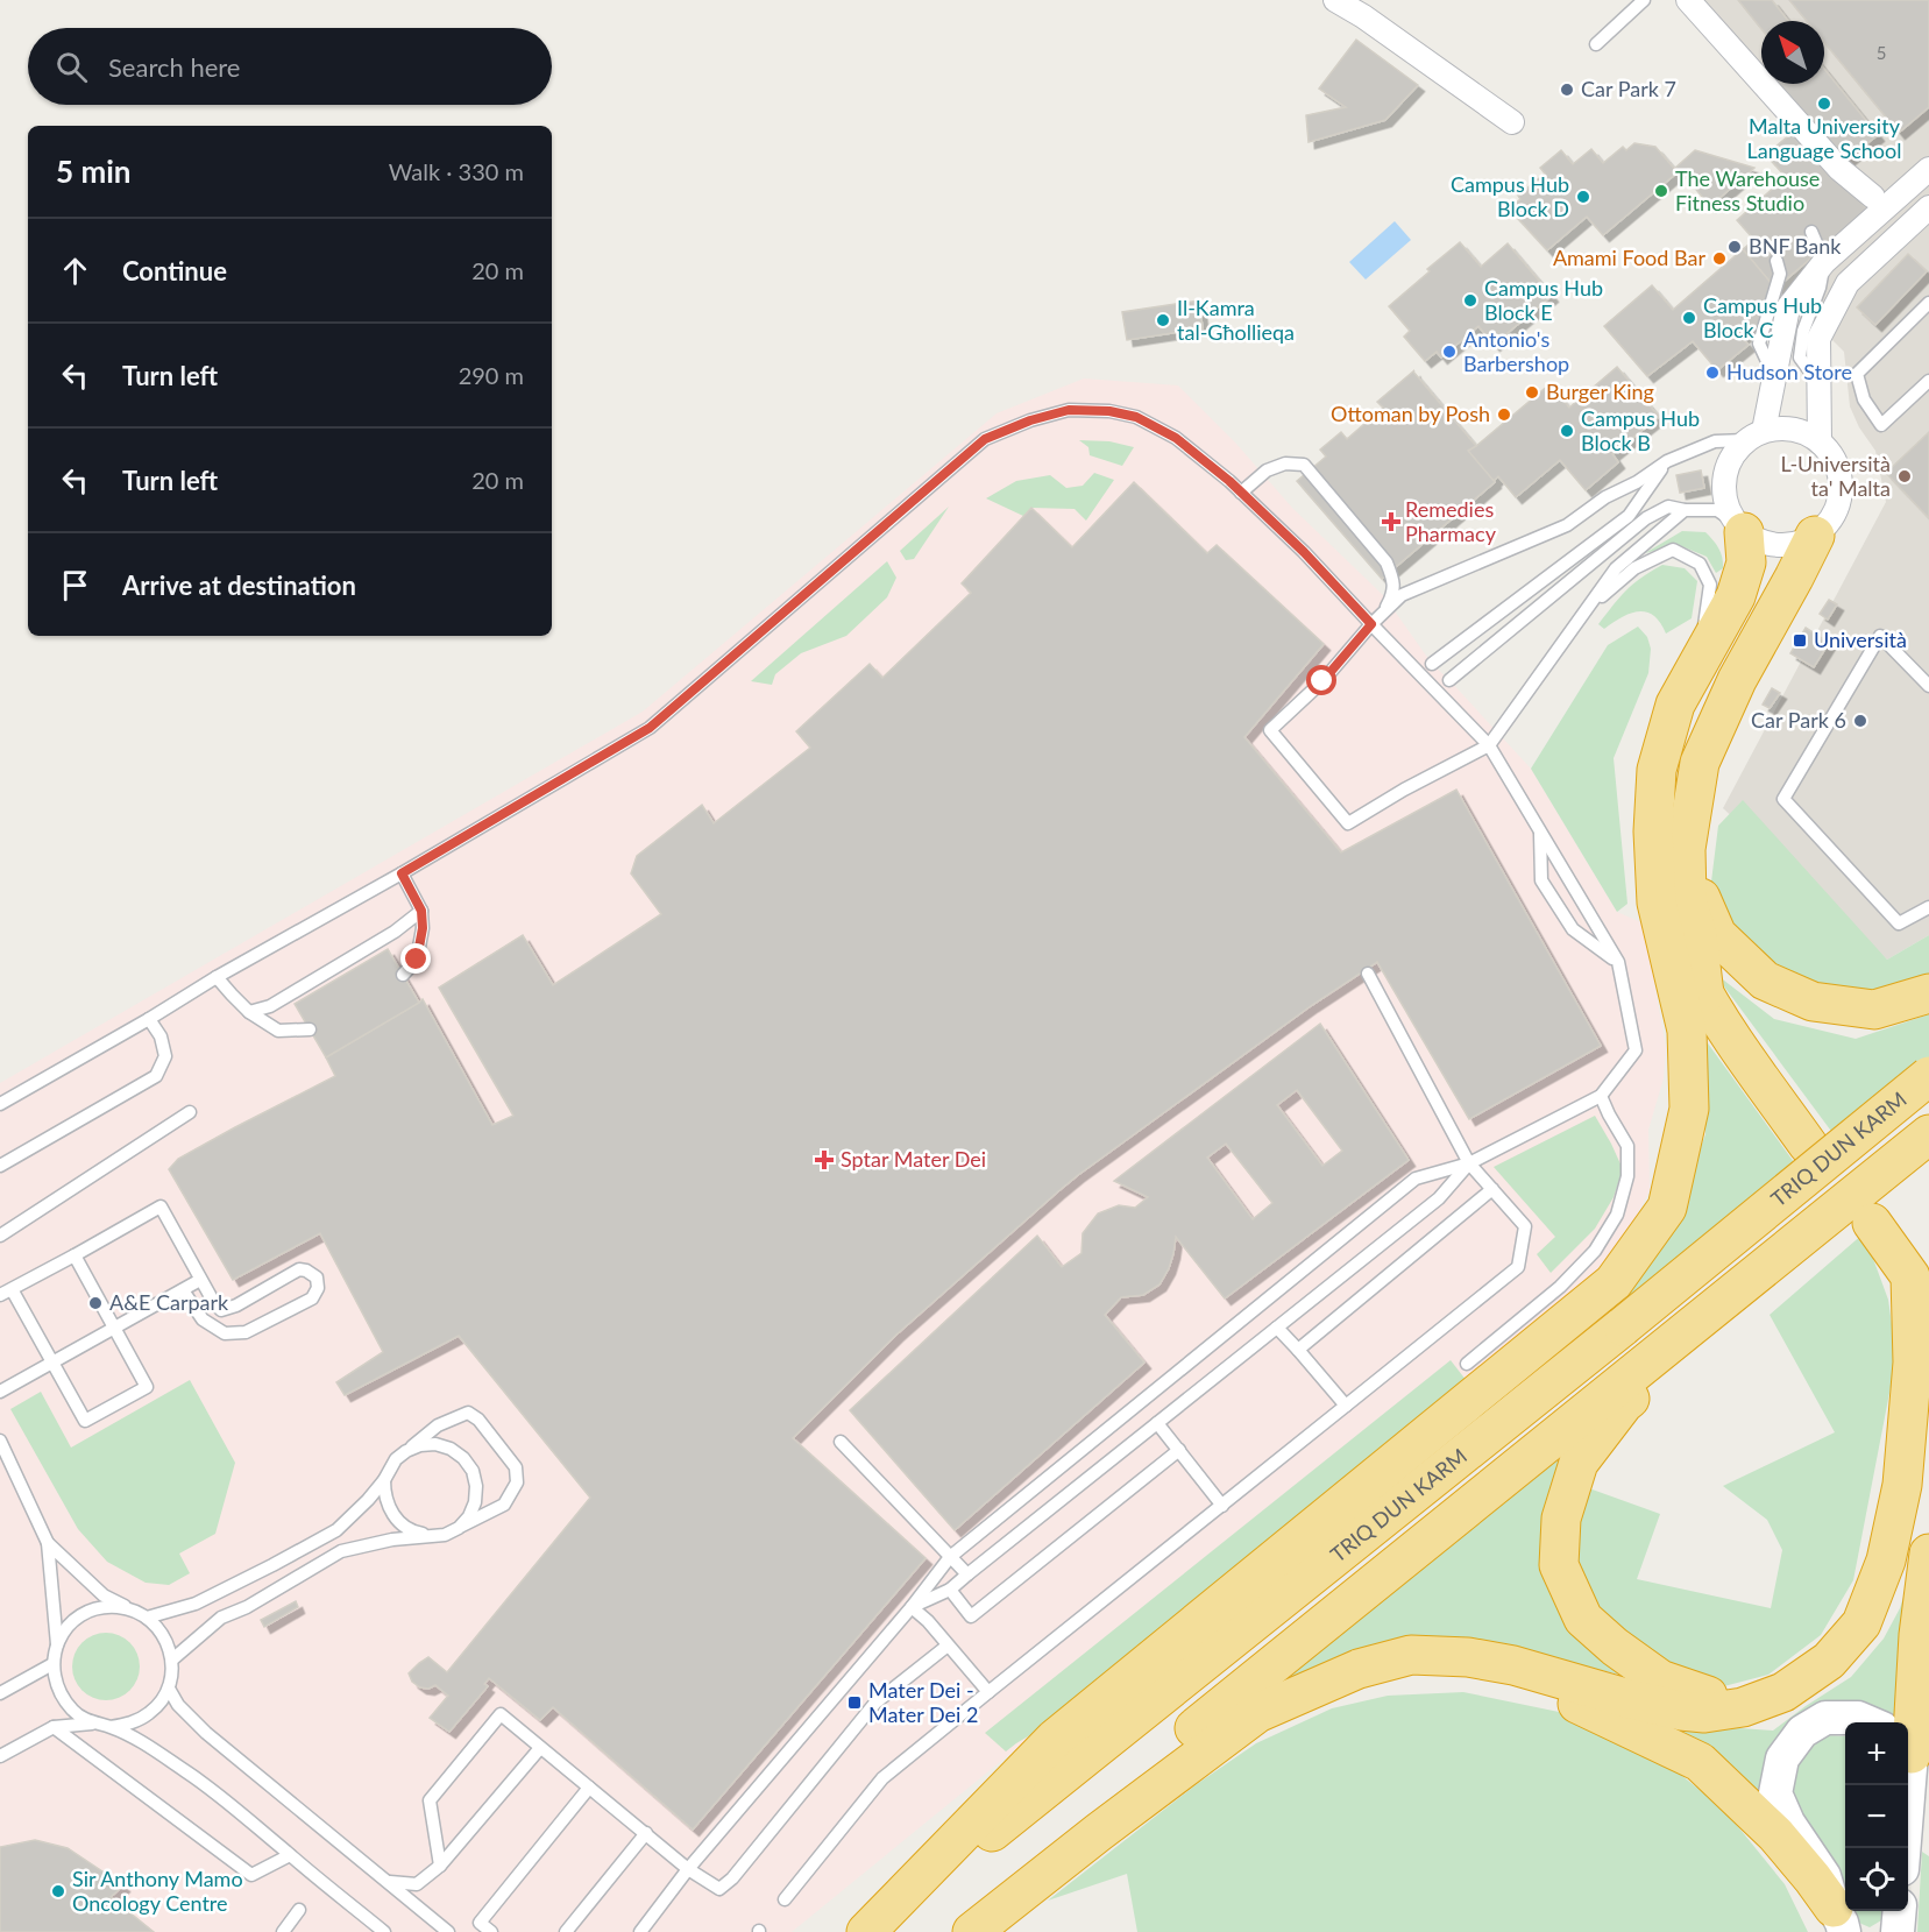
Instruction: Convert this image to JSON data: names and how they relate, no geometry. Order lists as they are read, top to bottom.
{
  "streets": {
    "highway": ["TRIQ DUN KARM"]
  },
  "places": {
    "other": [
      "Car Park 7",
      "Malta University Language School",
      "The Warehouse Fitness Studio",
      "Campus Hub Block D",
      "BNF Bank",
      "Amami Food Bar",
      "Campus Hub Block E",
      "Campus Hub Block C",
      "Il-Kamra tal-Għollieqa",
      "Antonio's Barbershop",
      "Hudson Store",
      "Burger King",
      "Ottoman by Posh",
      "Campus Hub Block B",
      "L-Università ta' Malta",
      "Car Park 6",
      "A&E Carpark",
      "Sir Anthony Mamo Oncology Centre"
    ],
    "health": ["Remedies Pharmacy", "Sptar Mater Dei"],
    "transit": ["Università", "Mater Dei - Mater Dei 2"]
  },
  "house_numbers": ["5"],
  "north": "top left",
  "page": {
    "search": "Search here",
    "heading": ["5 min", "Walk · 330 m"],
    "list": [
      ["Continue", "20 m"],
      ["Turn left", "290 m"],
      ["Turn left", "20 m"],
      "Arrive at destination"
    ],
    "map_buttons": ["+", "−"]
  }
}
